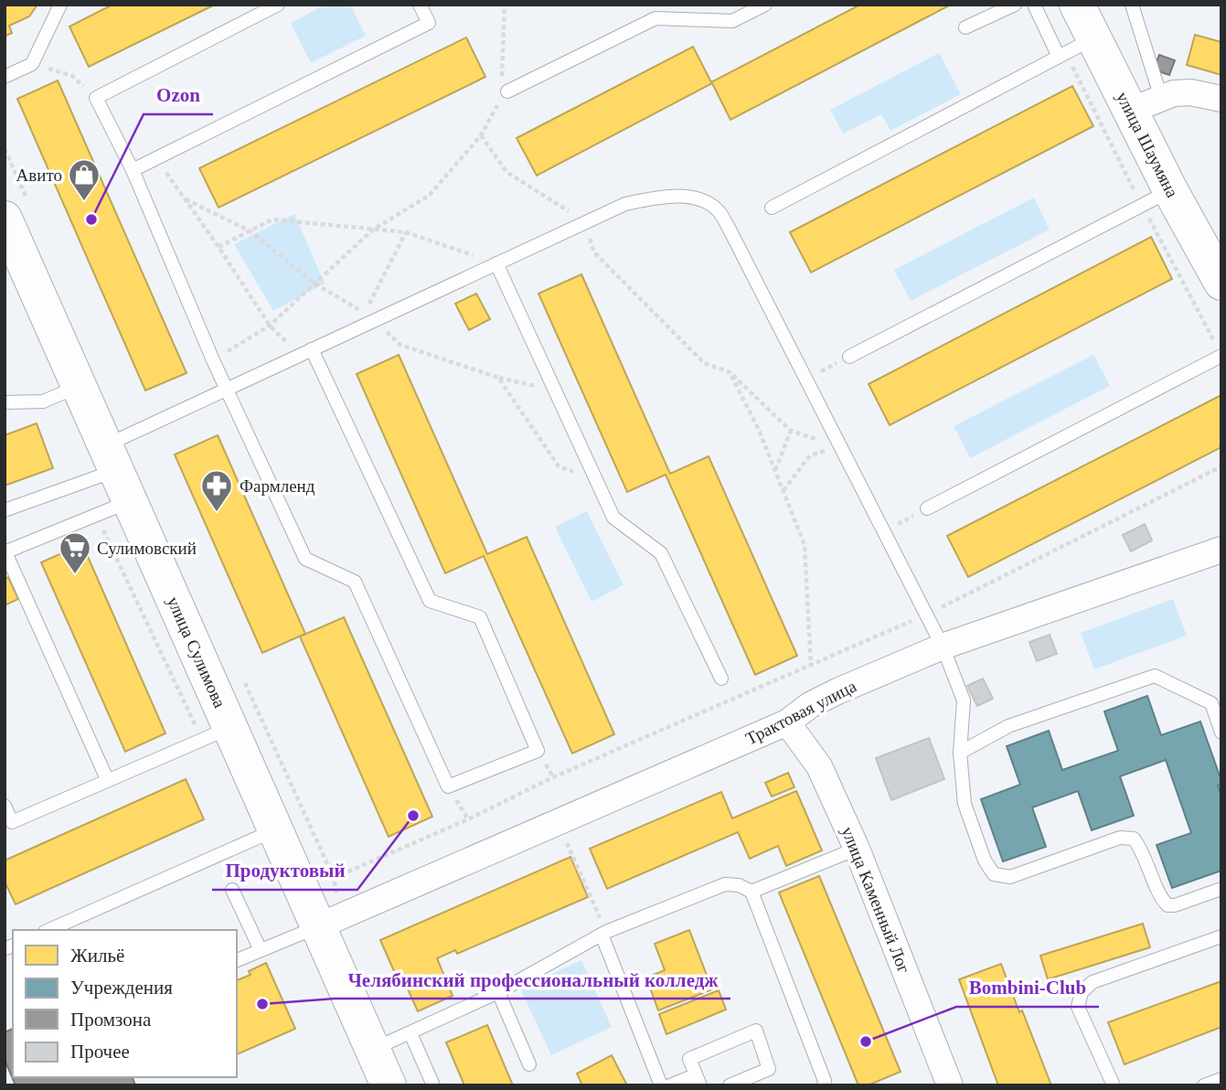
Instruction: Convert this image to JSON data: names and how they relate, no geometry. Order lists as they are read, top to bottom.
{
  "streets": {
    "street": [
      "улица Шаумяна",
      "улица Сулимова",
      "Трактовая улица",
      "улица Каменный Лог"
    ]
  },
  "crossings": [
    ["улица Сулимова", "Трактовая улица"],
    ["Трактовая улица", "улица Каменный Лог"]
  ],
  "places": {
    "shop": ["Авито"],
    "other": [
      "Ozon",
      "Продуктовый",
      "Челябинский профессиональный колледж",
      "Bombini-Club"
    ],
    "pharmacy": ["Фармленд"],
    "supermarket": ["Сулимовский"]
  },
  "legend": [
    "Жильё",
    "Учреждения",
    "Промзона",
    "Прочее"
  ]
}
